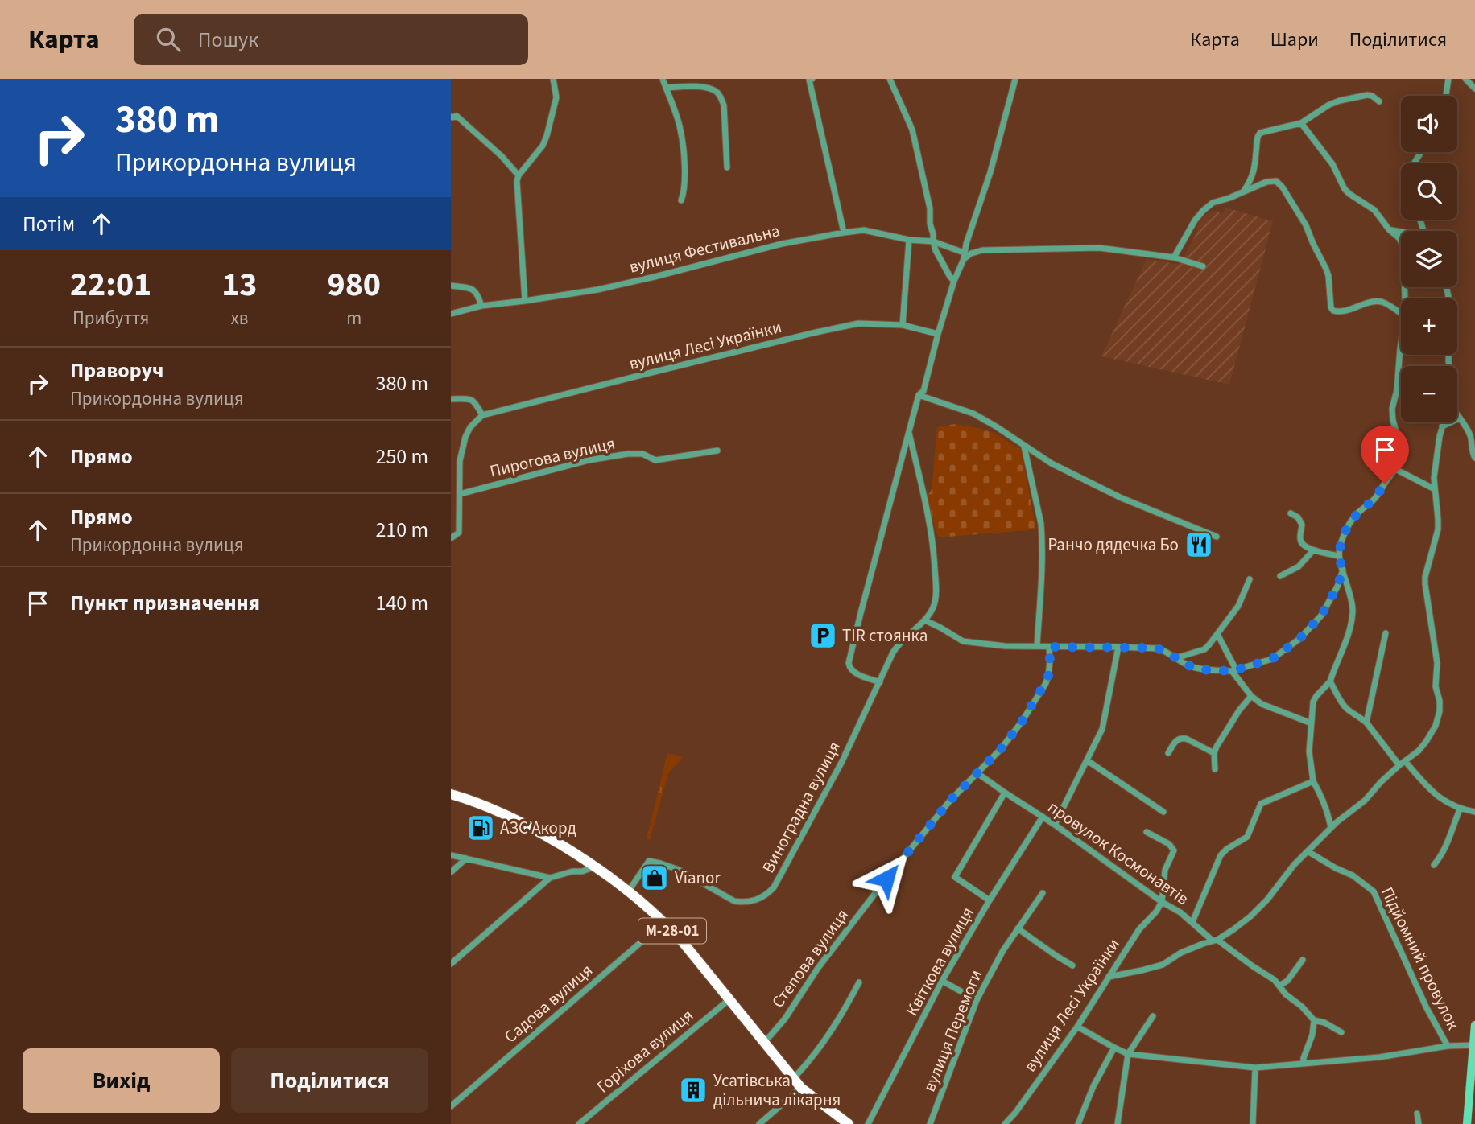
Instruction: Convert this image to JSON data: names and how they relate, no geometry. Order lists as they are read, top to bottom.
{
  "streets": {
    "highway": ["М-28-01"],
    "street": [
      "вулиця Фестивальна",
      "вулиця Лесі Українки",
      "Пирогова вулиця",
      "Виноградна вулиця",
      "провулок Космонавтів",
      "Степова вулиця",
      "Підйомний провулок",
      "Квіткова вулиця",
      "Садова вулиця",
      "вулиця Перемоги",
      "Горіхова вулиця"
    ]
  },
  "crossings": [
    ["вулиця Лесі Українки", "провулок Космонавтів"],
    ["Виноградна вулиця", "М-28-01"],
    ["провулок Космонавтів", "Степова вулиця"],
    ["провулок Космонавтів", "Квіткова вулиця"],
    ["М-28-01", "Степова вулиця"],
    ["М-28-01", "Садова вулиця"],
    ["М-28-01", "Горіхова вулиця"]
  ],
  "places": {
    "restaurant": ["Ранчо дядечка Бо"],
    "parking": ["TIR стоянка"],
    "fuel station": ["АЗС Акорд"],
    "shop": ["Vianor"],
    "building": ["Усатівська дільнича лікарня"]
  },
  "page": {
    "header": "Карта",
    "search": "Пошук",
    "nav": ["Карта", "Шари", "Поділитися"],
    "turn": ["380 m", "Прикордонна вулиця"],
    "map_buttons": ["+", "−"],
    "then": "Потім",
    "eta": [
      "22:01",
      "Прибуття",
      "13",
      "хв",
      "980",
      "m"
    ],
    "list": [
      {
        "name": "Праворуч",
        "note": "Прикордонна вулиця",
        "value": "380 m"
      },
      {
        "name": "Прямо",
        "value": "250 m"
      },
      {
        "name": "Прямо",
        "note": "Прикордонна вулиця",
        "value": "210 m"
      },
      {
        "name": "Пункт призначення",
        "value": "140 m"
      }
    ],
    "buttons": ["Вихід", "Поділитися"]
  }
}
